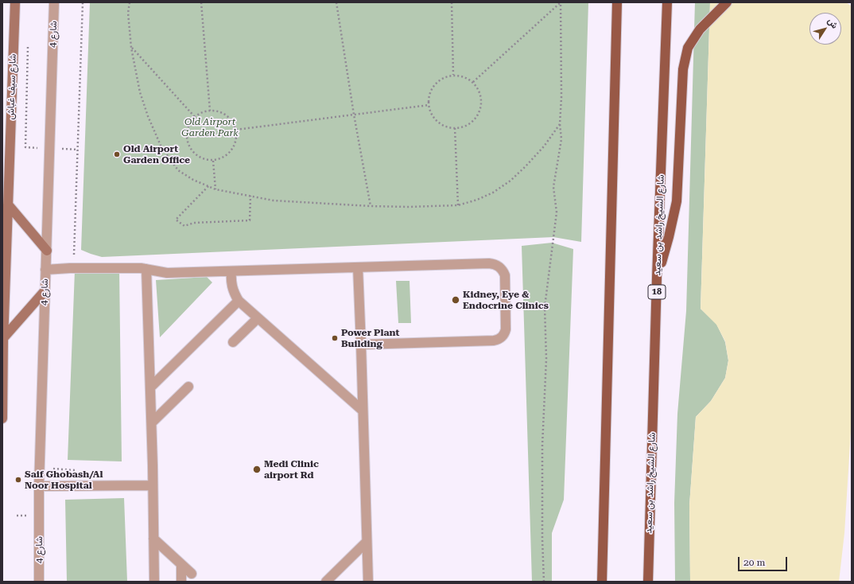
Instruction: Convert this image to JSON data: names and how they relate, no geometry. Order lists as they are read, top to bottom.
{
  "streets": {
    "main road": ["شارع الشيخ راشد بن سعيد", "18"],
    "street": ["شارع سيف غباش"],
    "lane": ["شارع 4"]
  },
  "parks": ["Old Airport Garden Park"],
  "places": [
    "Old Airport Garden Office",
    "Kidney, Eye & Endocrine Clinics",
    "Power Plant Building",
    "Medi Clinic airport Rd",
    "Saif Ghobash/Al Noor Hospital"
  ],
  "scale_bar": "20 m",
  "north": "top right"
}
